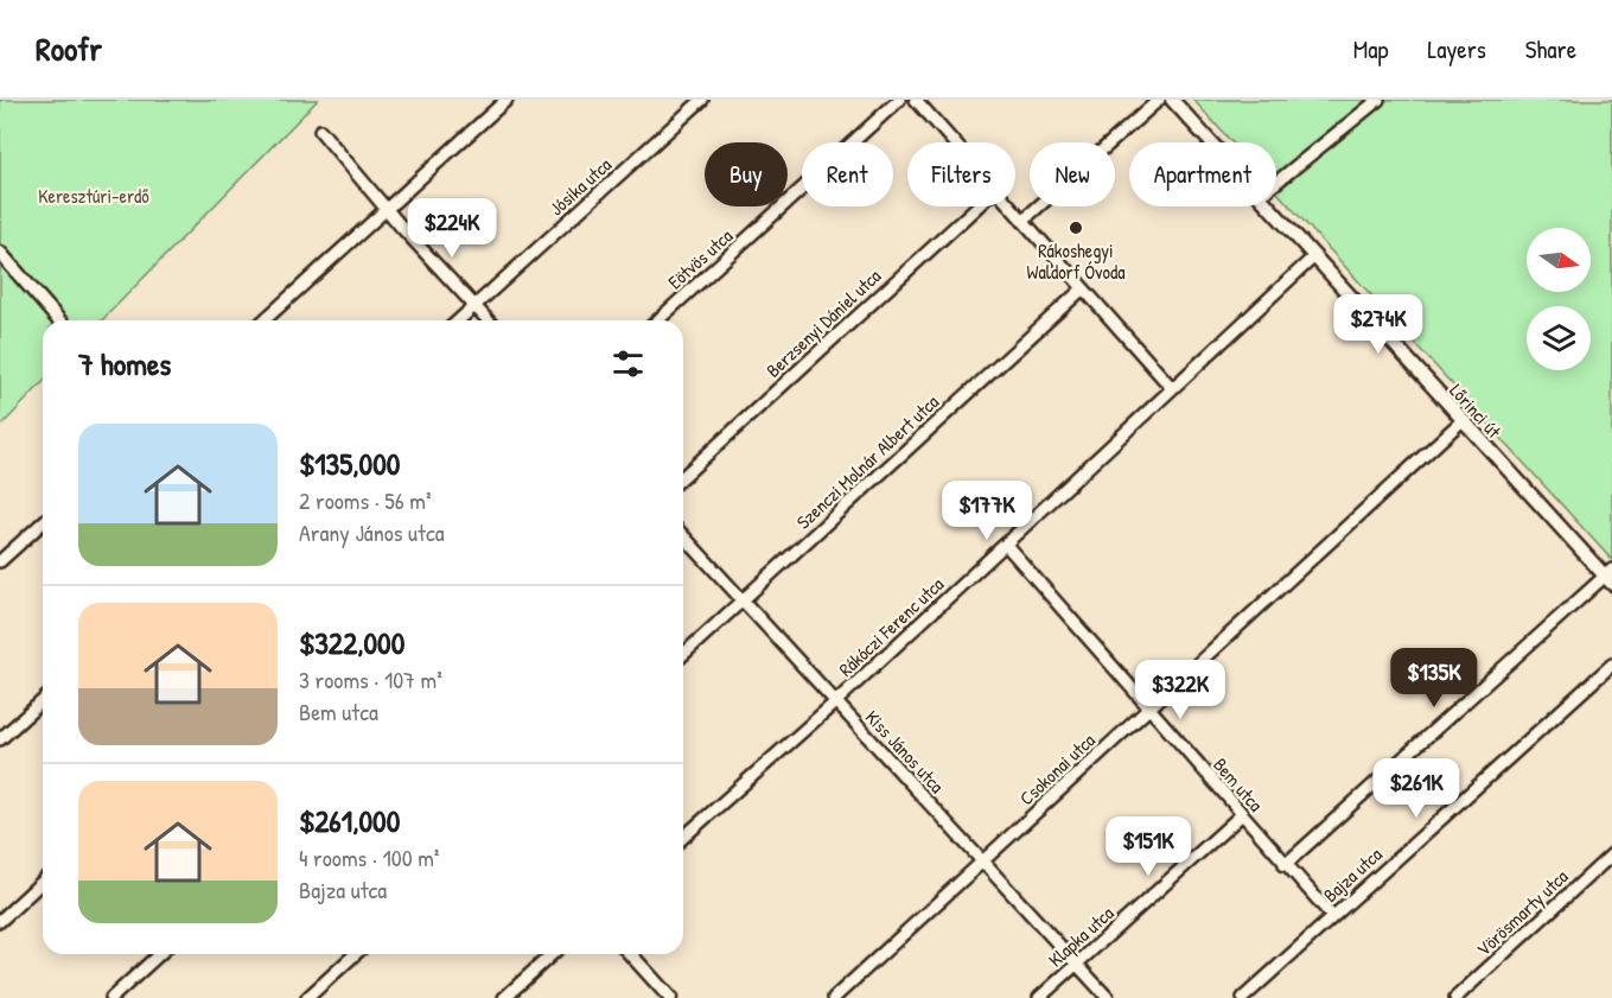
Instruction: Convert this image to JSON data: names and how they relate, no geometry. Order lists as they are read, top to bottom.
{
  "streets": {
    "street": [
      "Jósika utca",
      "Eötvös utca",
      "Berzsenyi Dániel utca",
      "Lőrinci út",
      "Szenczi Molnár Albert utca",
      "Rákóczi Ferenc utca",
      "Kiss János utca",
      "Csokonai utca",
      "Bem utca",
      "Bajza utca",
      "Vörösmarty utca",
      "Klapka utca"
    ]
  },
  "crossings": [
    ["Lőrinci út", "Rákóczi Ferenc utca"],
    ["Lőrinci út", "Csokonai utca"],
    ["Szenczi Molnár Albert utca", "Kiss János utca"],
    ["Rákóczi Ferenc utca", "Kiss János utca"],
    ["Rákóczi Ferenc utca", "Bem utca"],
    ["Kiss János utca", "Csokonai utca"],
    ["Kiss János utca", "Klapka utca"],
    ["Csokonai utca", "Bem utca"],
    ["Bem utca", "Bajza utca"],
    ["Bem utca", "Klapka utca"]
  ],
  "parks": ["Keresztúri-erdő"],
  "places": ["Rákoshegyi Waldorf Óvoda"],
  "north": "right",
  "page": {
    "header": "Roofr",
    "nav": ["Map", "Layers", "Share"],
    "chip": [
      "Buy",
      "Rent",
      "Filters",
      "New",
      "Apartment"
    ],
    "price": [
      "$224K",
      "$274K",
      "$177K",
      "$135K",
      "$322K",
      "$261K",
      "$151K"
    ],
    "heading": "7 homes",
    "list": [
      {
        "name": "$135,000",
        "note": "2 rooms · 56 m² · Arany János utca"
      },
      {
        "name": "$322,000",
        "note": "3 rooms · 107 m² · Bem utca"
      },
      {
        "name": "$261,000",
        "note": "4 rooms · 100 m² · Bajza utca"
      }
    ]
  }
}
